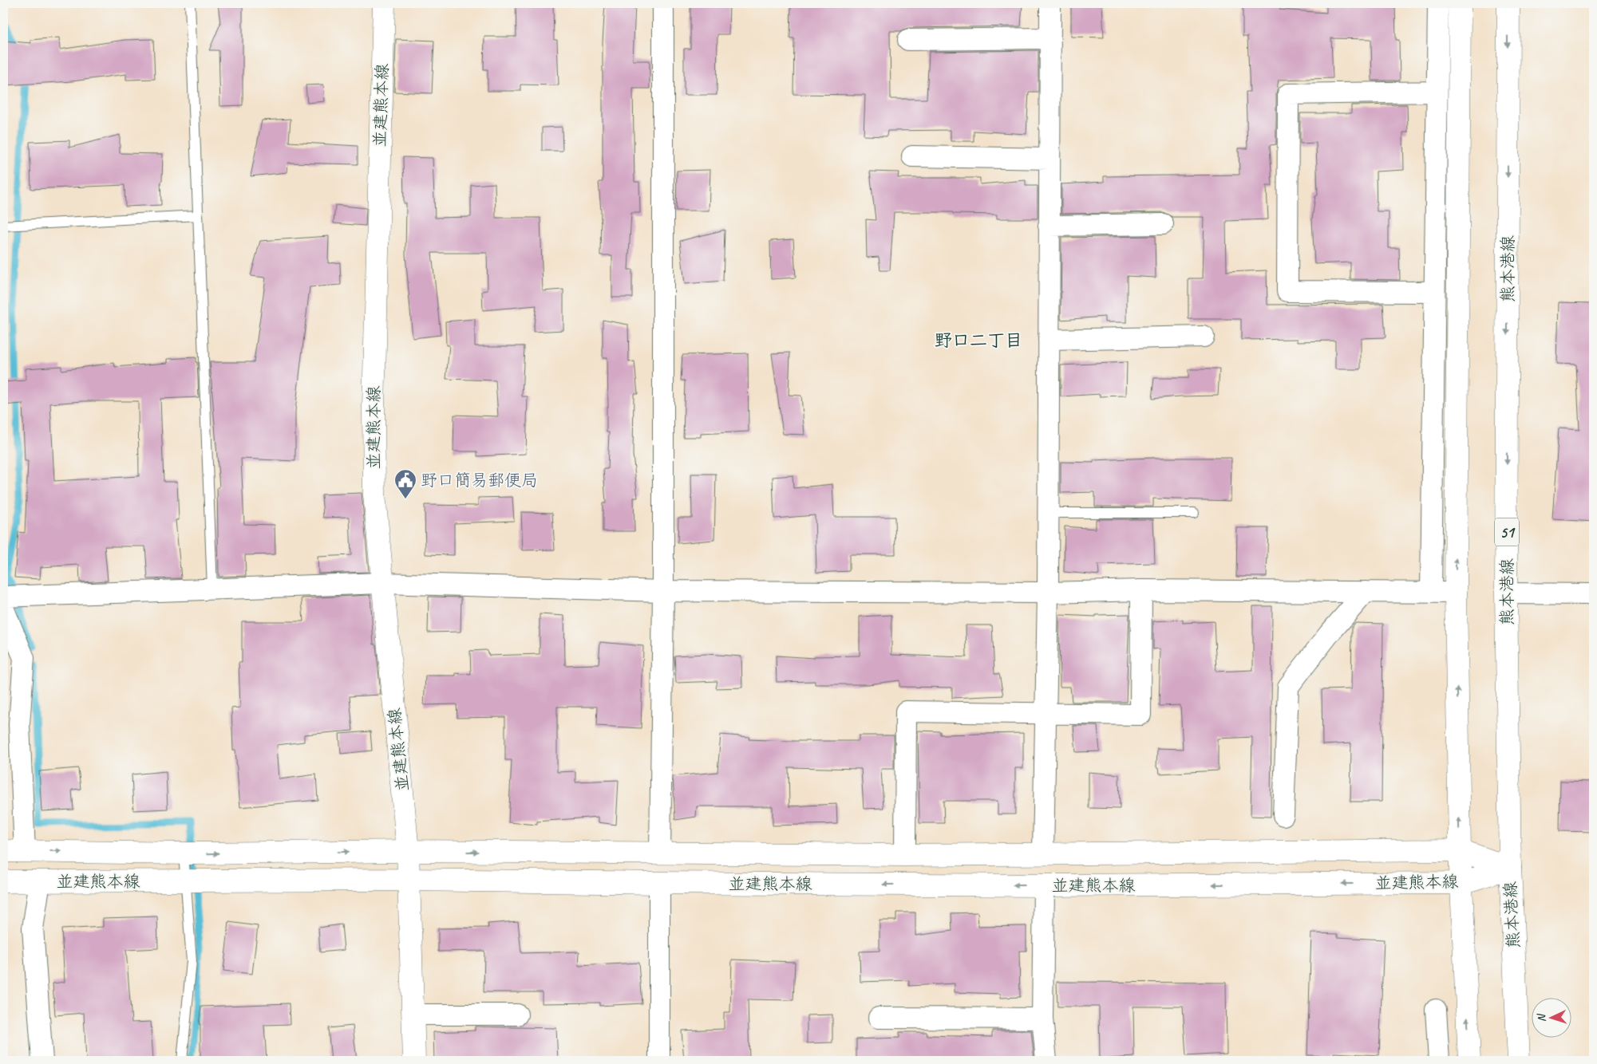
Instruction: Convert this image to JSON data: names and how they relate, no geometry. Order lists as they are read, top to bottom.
{
  "streets": {
    "main road": ["並建熊本線", "熊本港線", "51"]
  },
  "crossings": [
    ["並建熊本線", "熊本港線"]
  ],
  "districts": ["野口二丁目"],
  "places": {
    "public building": ["野口簡易郵便局"]
  },
  "north": "left"
}
